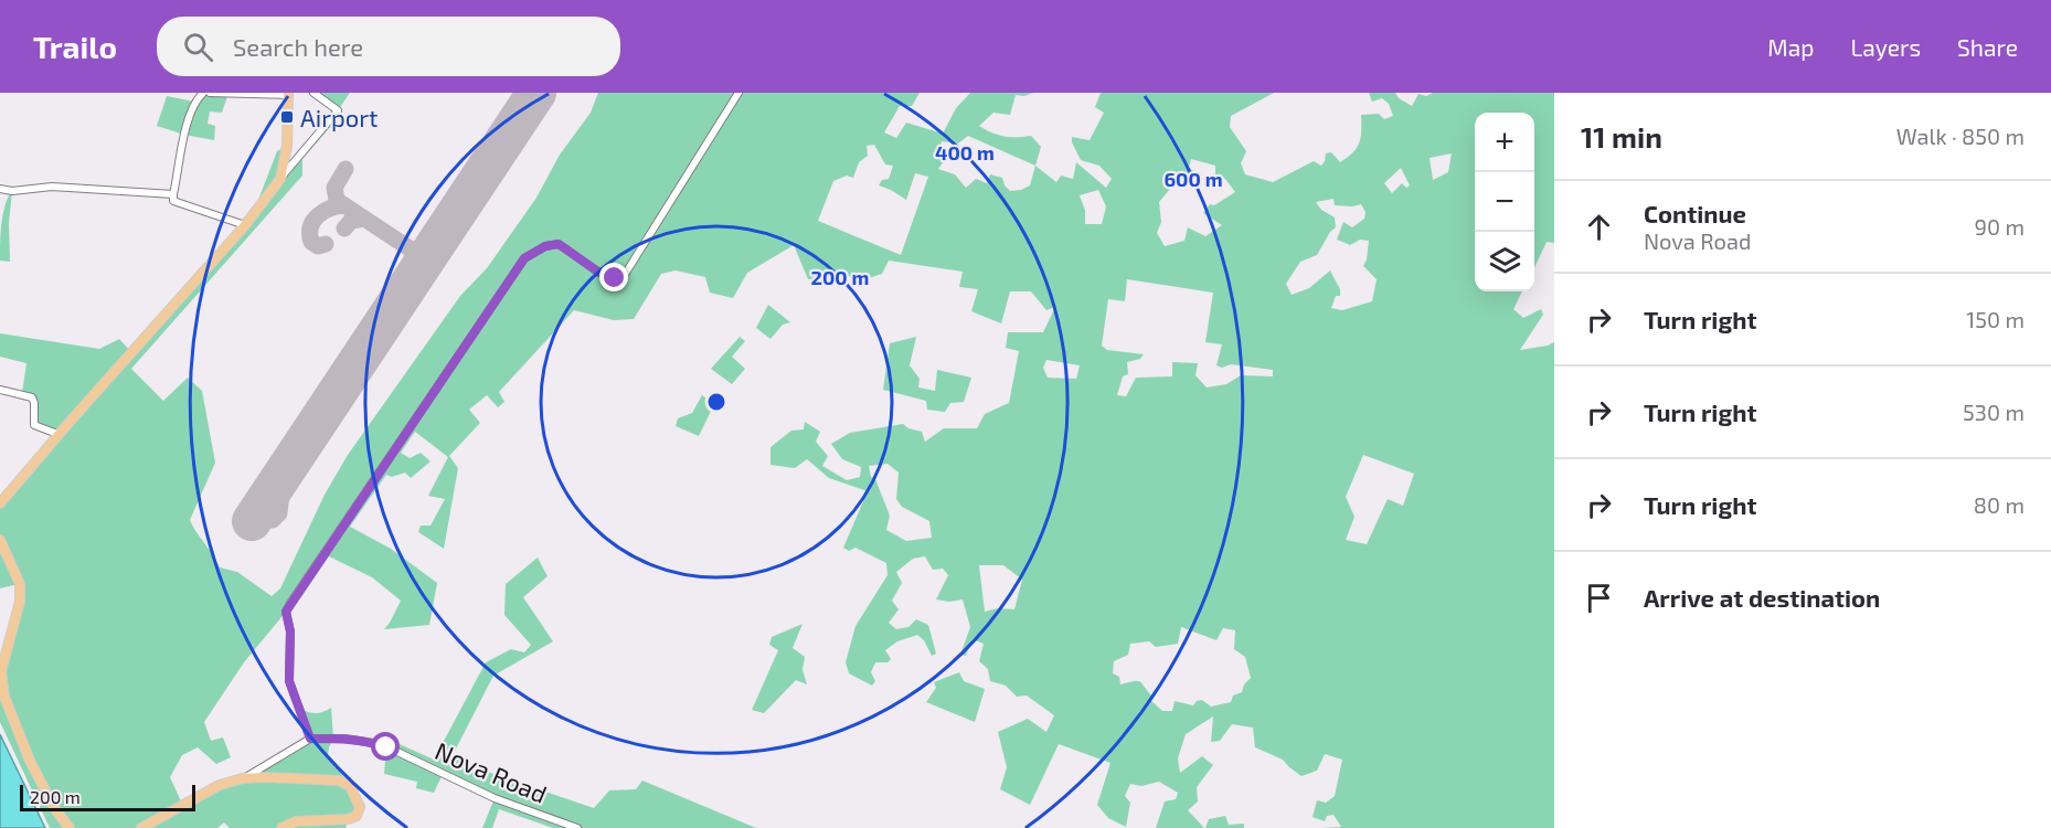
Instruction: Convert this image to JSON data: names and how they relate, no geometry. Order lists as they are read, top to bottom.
{
  "streets": {
    "street": ["Nova Road"]
  },
  "places": {
    "transit": ["Airport"]
  },
  "scale_bar": "200 m",
  "page": {
    "header": "Trailo",
    "search": "Search here",
    "nav": ["Map", "Layers", "Share"],
    "heading": ["11 min", "Walk · 850 m"],
    "map_buttons": ["+", "−"],
    "list": [
      ["Continue", "Nova Road", "90 m"],
      ["Turn right", "150 m"],
      ["Turn right", "530 m"],
      ["Turn right", "80 m"],
      "Arrive at destination"
    ],
    "scale": "200 m"
  },
  "rings": ["400 m", "600 m", "200 m"]
}
